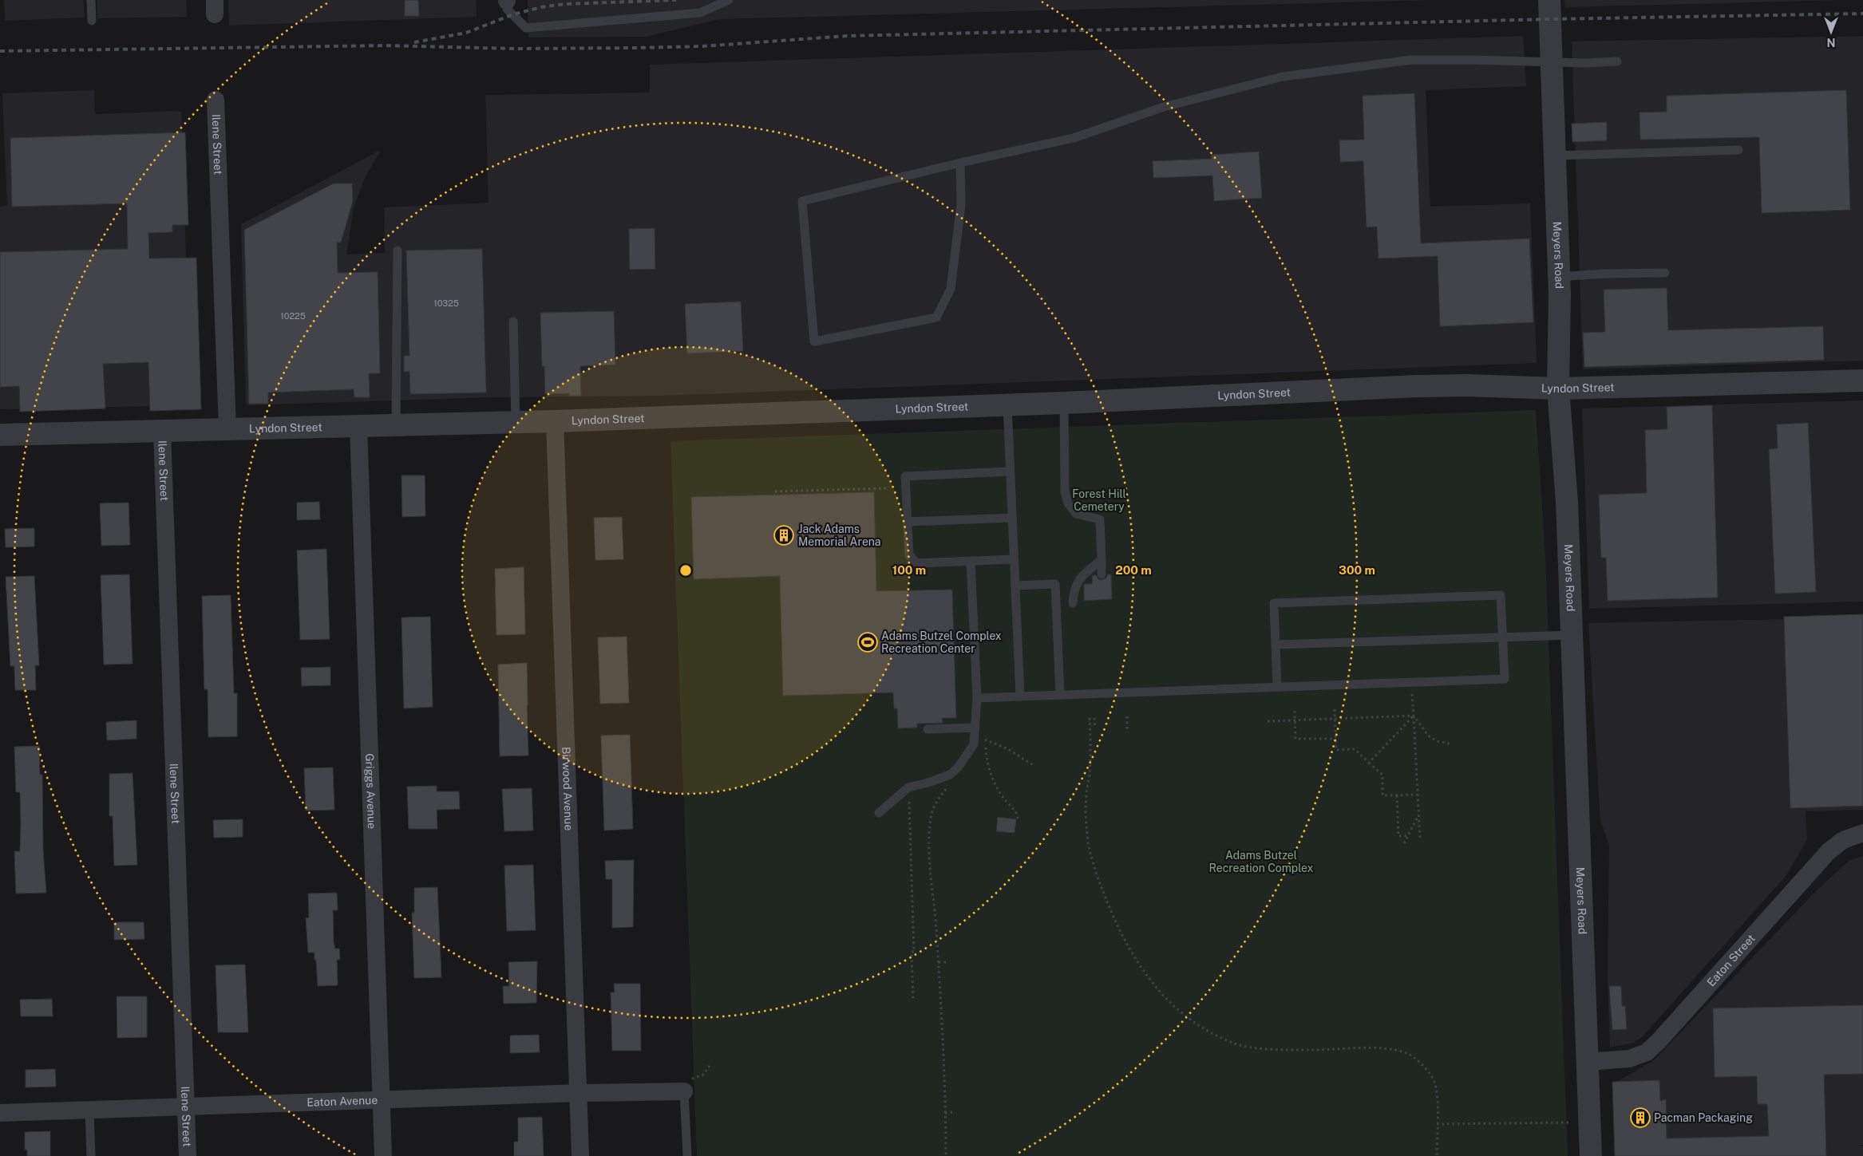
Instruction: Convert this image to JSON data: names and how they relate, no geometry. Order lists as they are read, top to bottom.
{
  "streets": {
    "street": [
      "Ilene Street",
      "Meyers Road",
      "Lyndon Street",
      "Birwood Avenue",
      "Griggs Avenue",
      "Eaton Street",
      "Eaton Avenue"
    ]
  },
  "crossings": [
    ["Ilene Street", "Lyndon Street"],
    ["Ilene Street", "Eaton Avenue"],
    ["Meyers Road", "Lyndon Street"],
    ["Meyers Road", "Eaton Street"],
    ["Lyndon Street", "Birwood Avenue"],
    ["Lyndon Street", "Griggs Avenue"],
    ["Birwood Avenue", "Eaton Avenue"],
    ["Griggs Avenue", "Eaton Avenue"]
  ],
  "parks": ["Forest Hill Cemetery", "Adams Butzel Recreation Complex"],
  "places": {
    "building": ["Jack Adams Memorial Arena", "Pacman Packaging"],
    "sports": ["Adams Butzel Complex Recreation Center"]
  },
  "house_numbers": ["10325", "10225"],
  "north": "bottom",
  "rings": ["100 m", "200 m", "300 m"]
}
